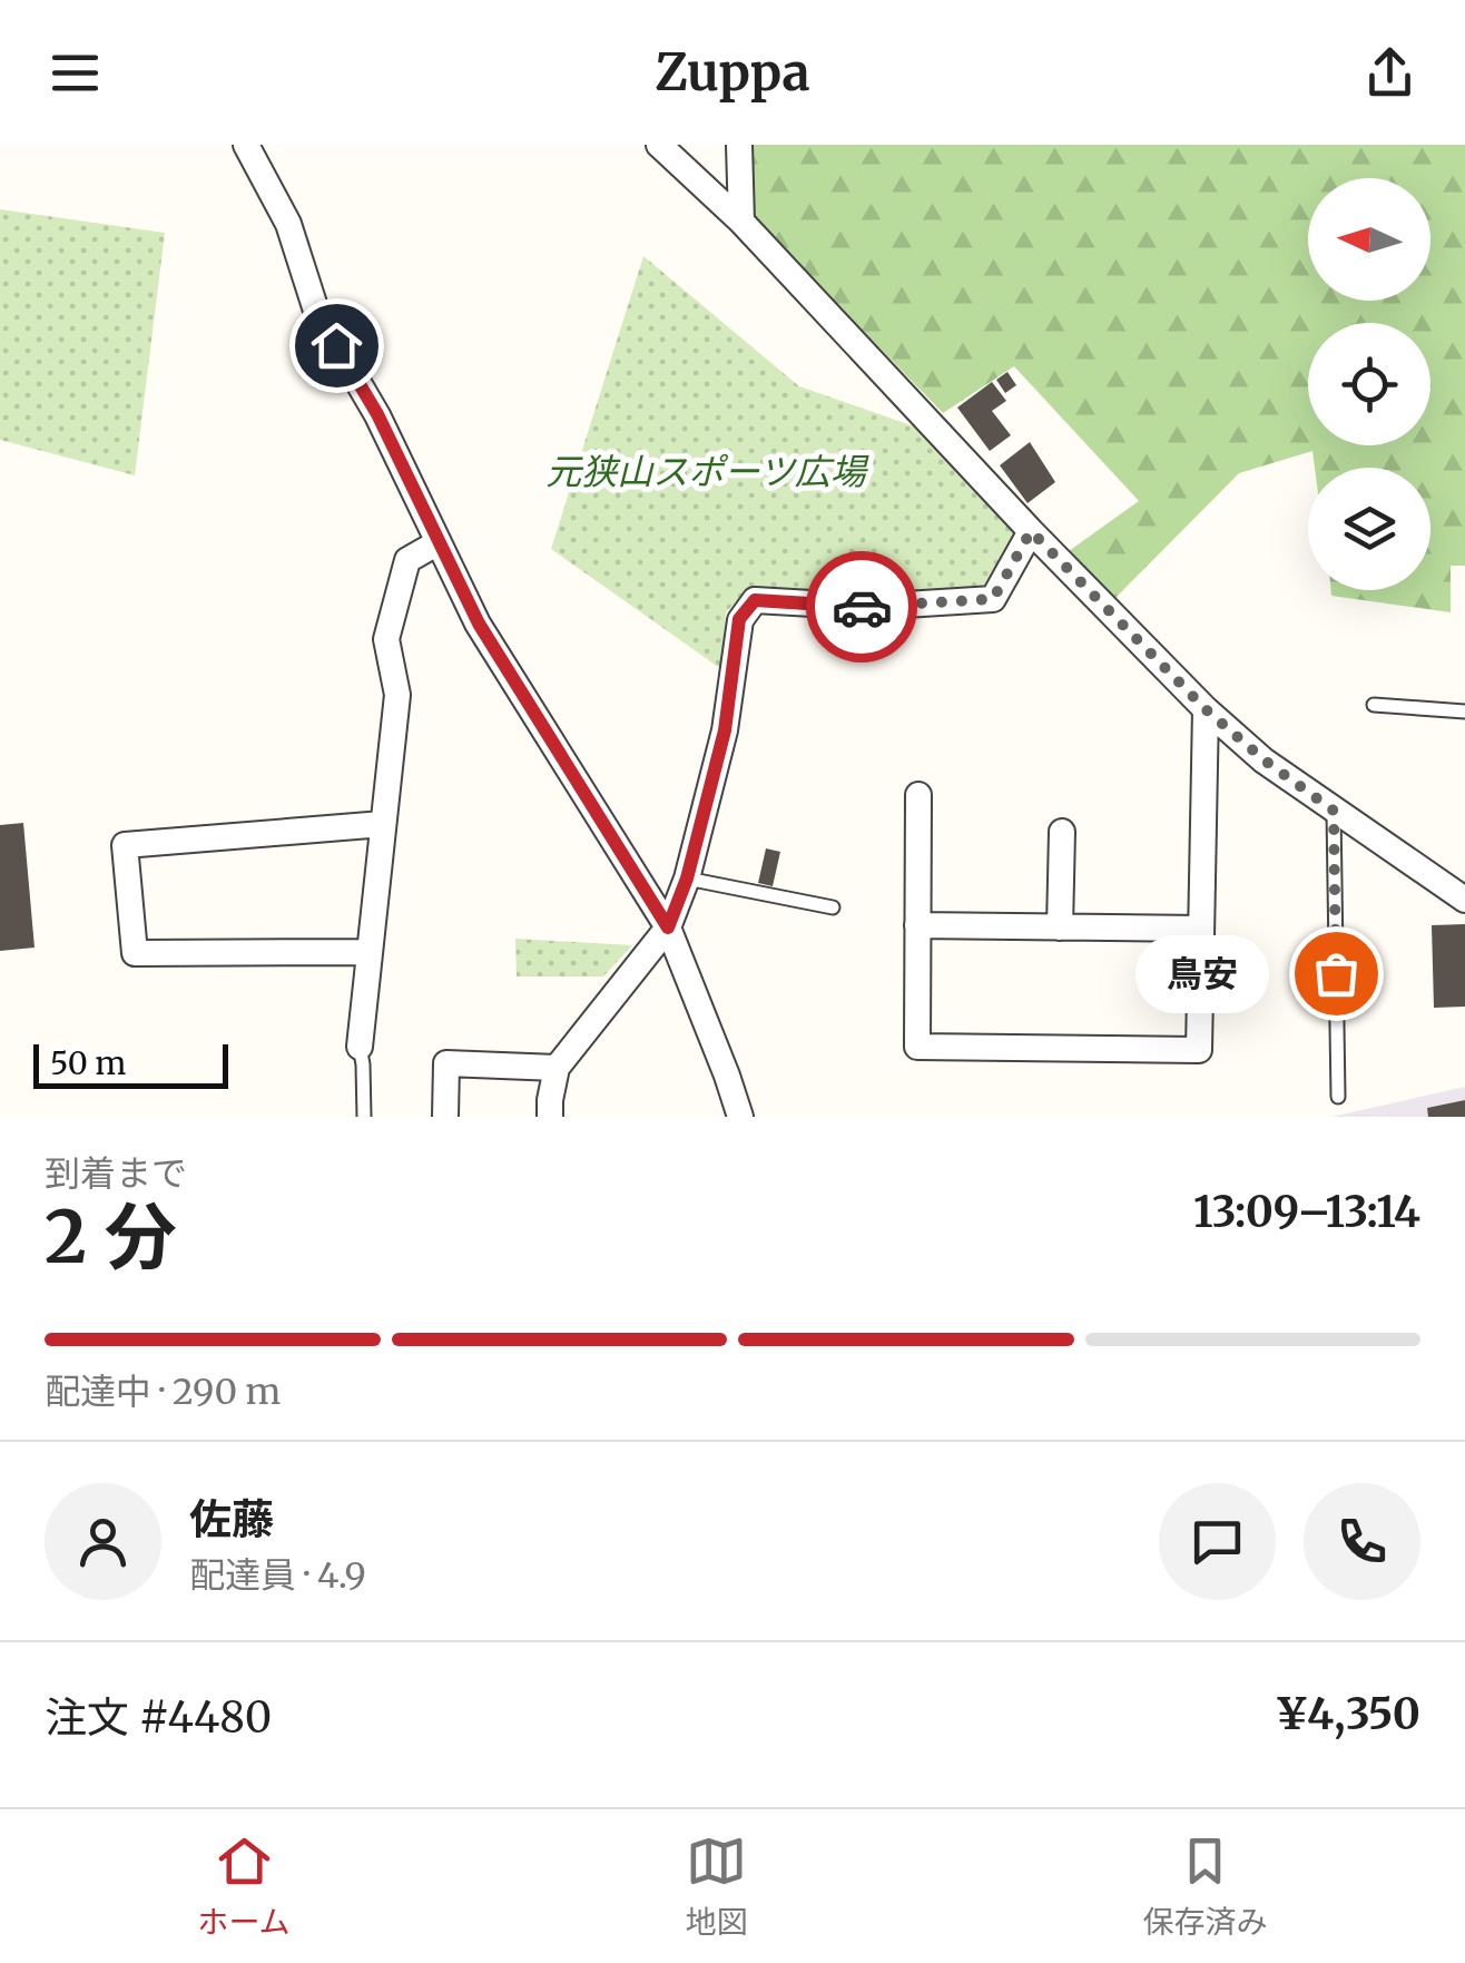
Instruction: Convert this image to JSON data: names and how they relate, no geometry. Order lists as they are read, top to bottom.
{
  "parks": ["元狭山スポーツ広場"],
  "places": ["鳥安"],
  "scale_bar": "50 m",
  "north": "left",
  "page": {
    "header": "Zuppa",
    "bubble": "鳥安",
    "scale": "50 m",
    "heading": ["2 分", "到着まで", "13:09–13:14"],
    "panel": [
      "佐藤",
      "配達員 · 4.9",
      "注文 #4480",
      "¥4,350"
    ],
    "bar": "配達中 · 290 m",
    "tabs": ["ホーム", "地図", "保存済み"]
  }
}
